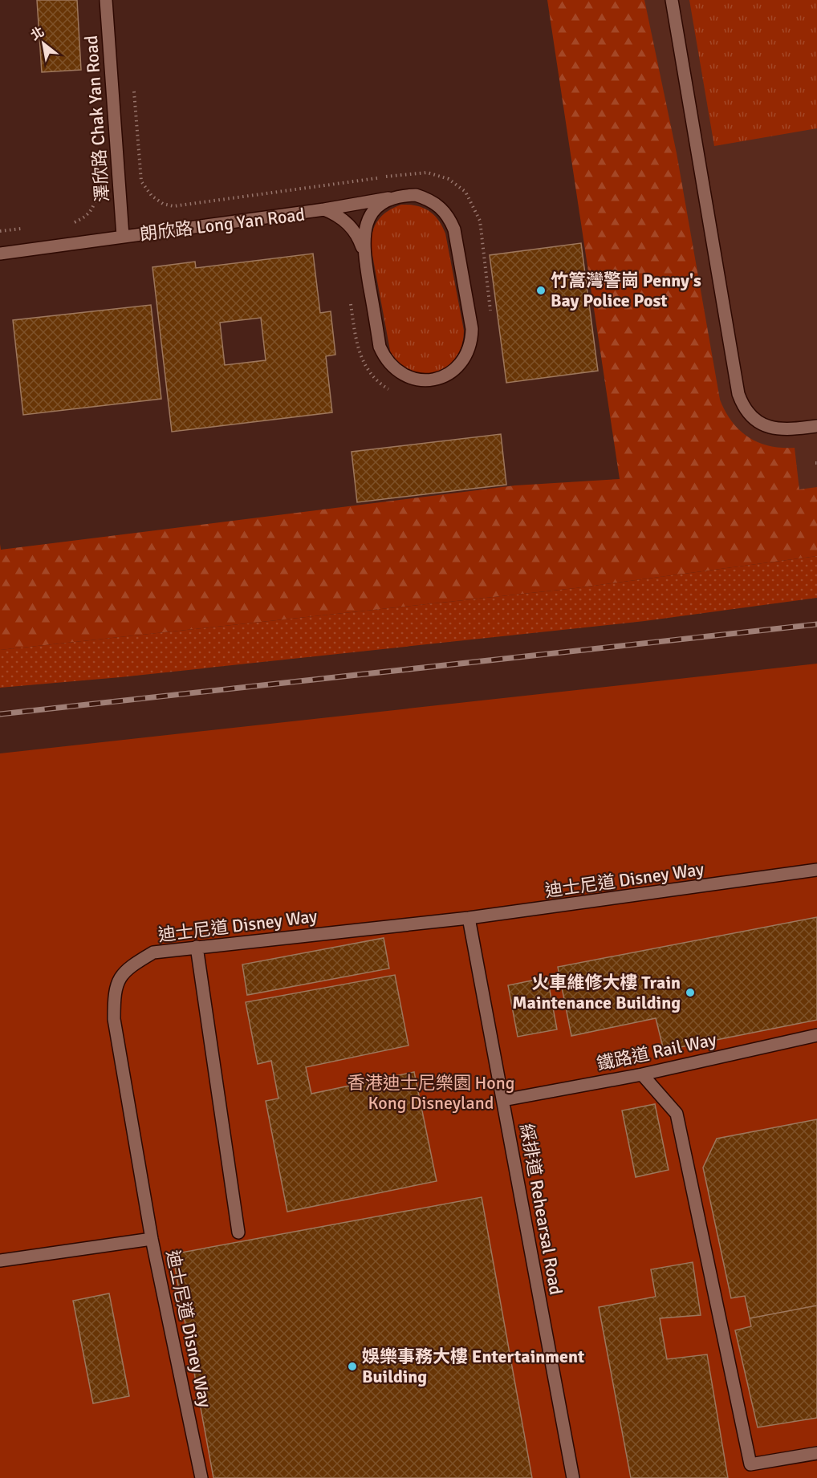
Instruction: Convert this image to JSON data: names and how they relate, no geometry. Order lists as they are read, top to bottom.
{
  "streets": {
    "street": [
      "澤欣路 Chak Yan Road",
      "朗欣路 Long Yan Road",
      "迪士尼道 Disney Way",
      "鐵路道 Rail Way",
      "綵排道 Rehearsal Road"
    ]
  },
  "crossings": [
    ["澤欣路 Chak Yan Road", "朗欣路 Long Yan Road"],
    ["迪士尼道 Disney Way", "綵排道 Rehearsal Road"],
    ["鐵路道 Rail Way", "綵排道 Rehearsal Road"]
  ],
  "parks": ["香港迪士尼樂園 Hong Kong Disneyland"],
  "places": ["竹篙灣警崗 Penny's Bay Police Post", "火車維修大樓 Train Maintenance Building", "娛樂事務大樓 Entertainment Building"],
  "north": "top left"
}
